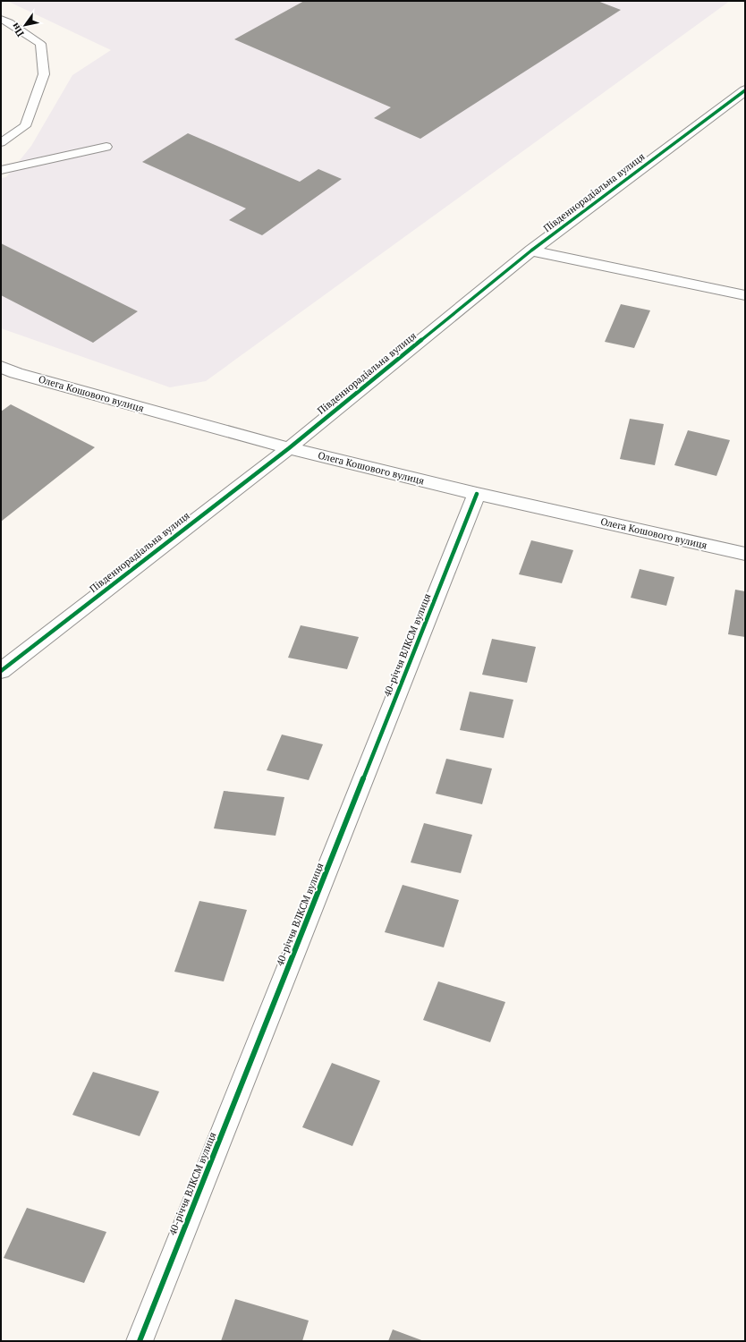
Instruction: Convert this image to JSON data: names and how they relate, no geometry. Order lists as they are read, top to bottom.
{
  "streets": {
    "street": ["Південнорадіальна вулиця", "Олега Кошового вулиця", "40-річчя ВЛКСМ вулиця"]
  },
  "crossings": [
    ["Південнорадіальна вулиця", "Олега Кошового вулиця"],
    ["Олега Кошового вулиця", "40-річчя ВЛКСМ вулиця"]
  ],
  "north": "bottom left"
}
